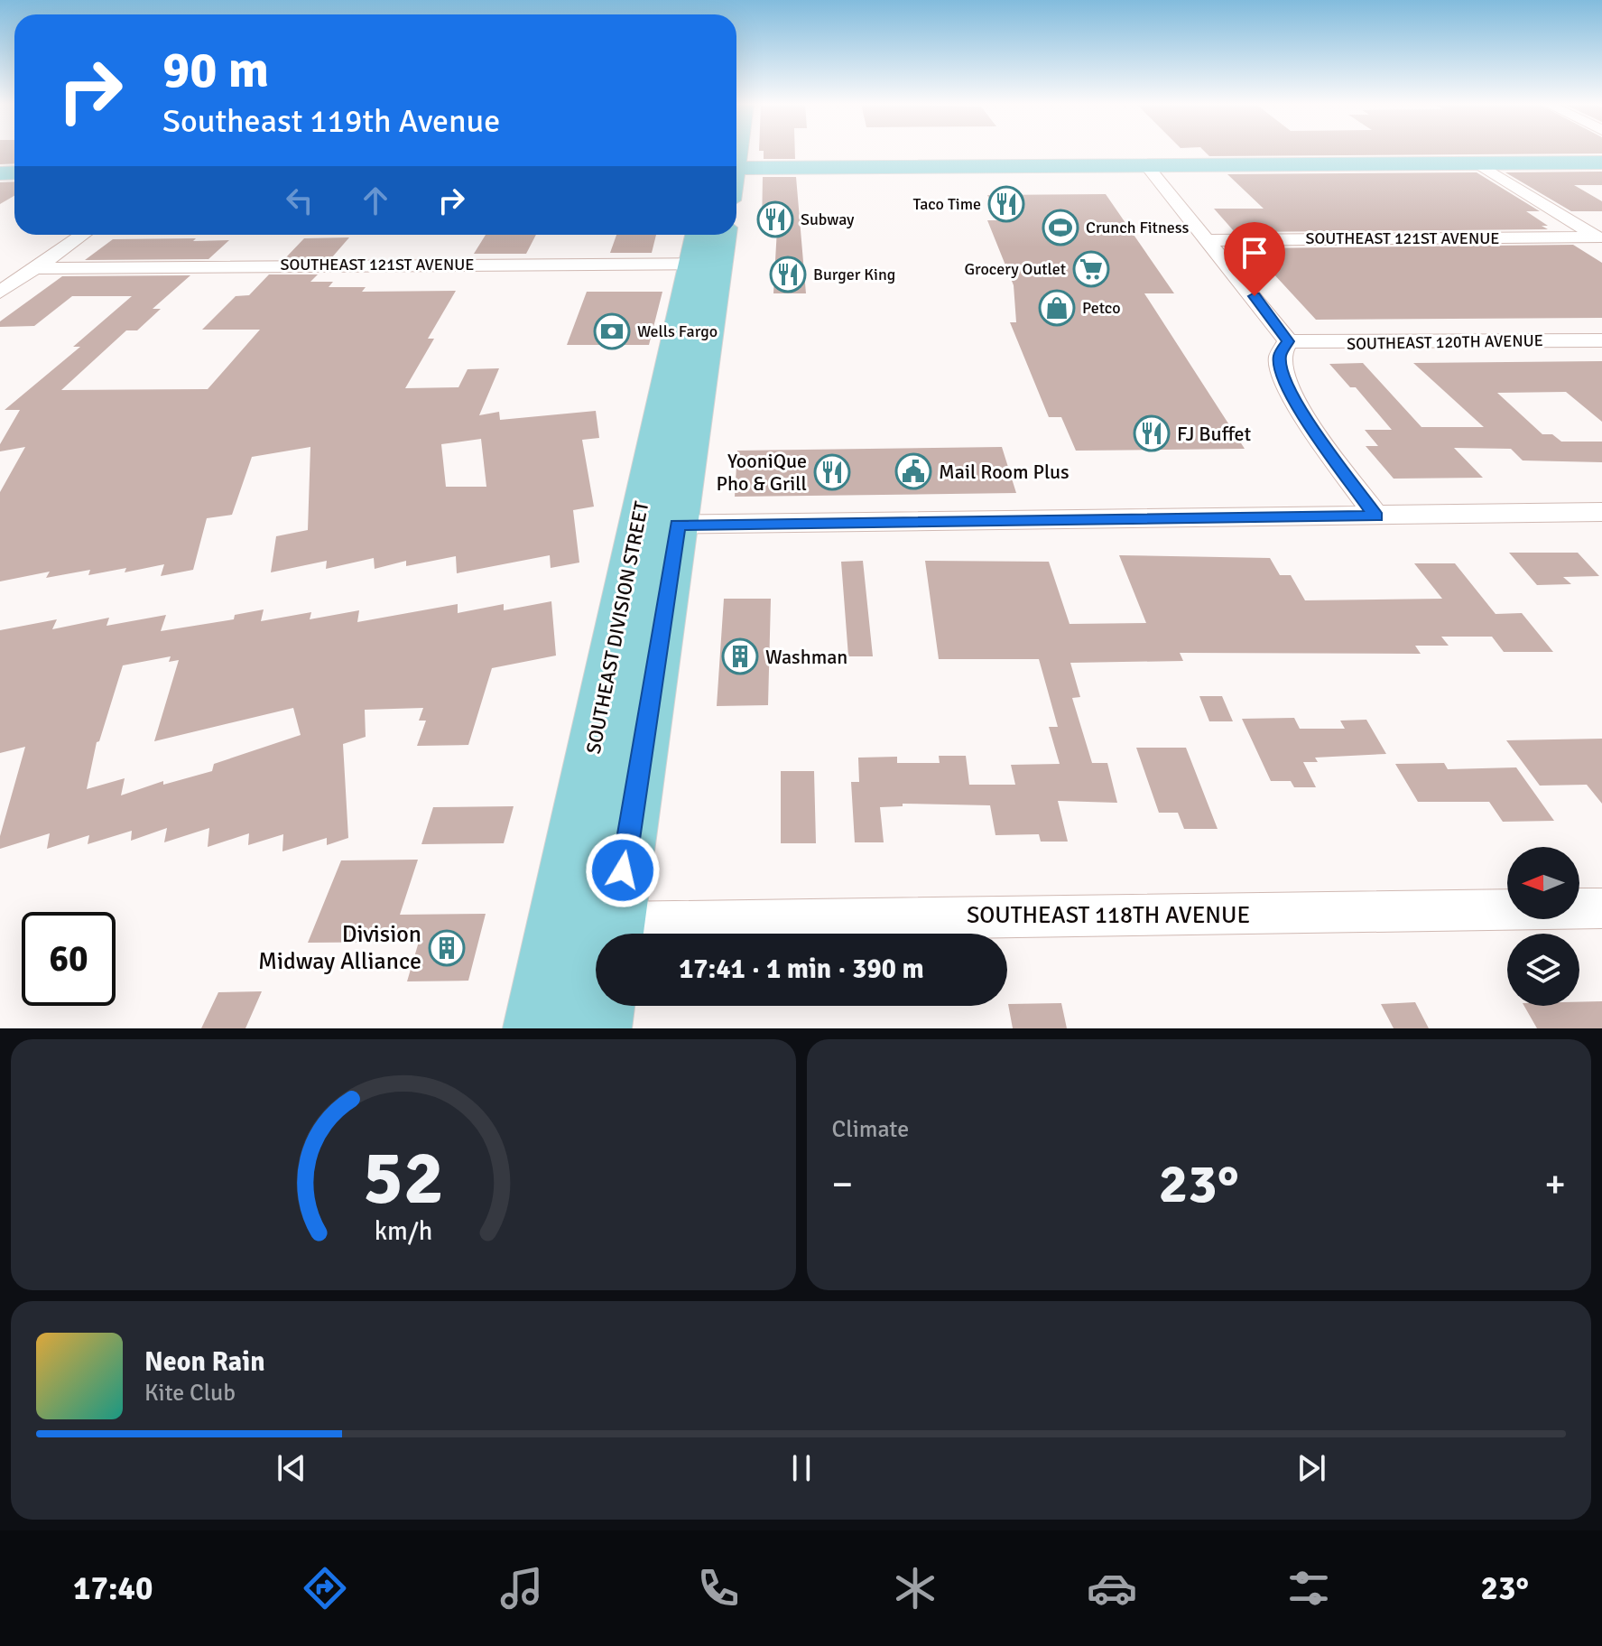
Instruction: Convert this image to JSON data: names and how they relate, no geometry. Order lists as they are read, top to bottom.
{
  "streets": {
    "main road": ["SOUTHEAST DIVISION STREET"],
    "street": ["SOUTHEAST 121ST AVENUE", "SOUTHEAST 120TH AVENUE", "SOUTHEAST 118TH AVENUE"]
  },
  "crossings": [
    ["SOUTHEAST 121ST AVENUE", "SOUTHEAST DIVISION STREET"]
  ],
  "places": {
    "restaurant": [
      "Taco Time",
      "Subway",
      "Burger King",
      "FJ Buffet",
      "YooniQue Pho & Grill"
    ],
    "sports": ["Crunch Fitness"],
    "supermarket": ["Grocery Outlet"],
    "shop": ["Petco"],
    "bank": ["Wells Fargo"],
    "public building": ["Mail Room Plus"],
    "building": ["Washman", "Division Midway Alliance"]
  },
  "north": "left",
  "page": {
    "turn": ["90 m", "Southeast 119th Avenue"],
    "limit": "60",
    "trip": "17:41 · 1 min · 390 m",
    "tile": "Climate",
    "heat": ["−", "23°", "+"],
    "song": ["Neon Rain", "Kite Club"],
    "tabs": ["17:40", "23°"],
    "gauge": ["52", "km/h"]
  }
}
